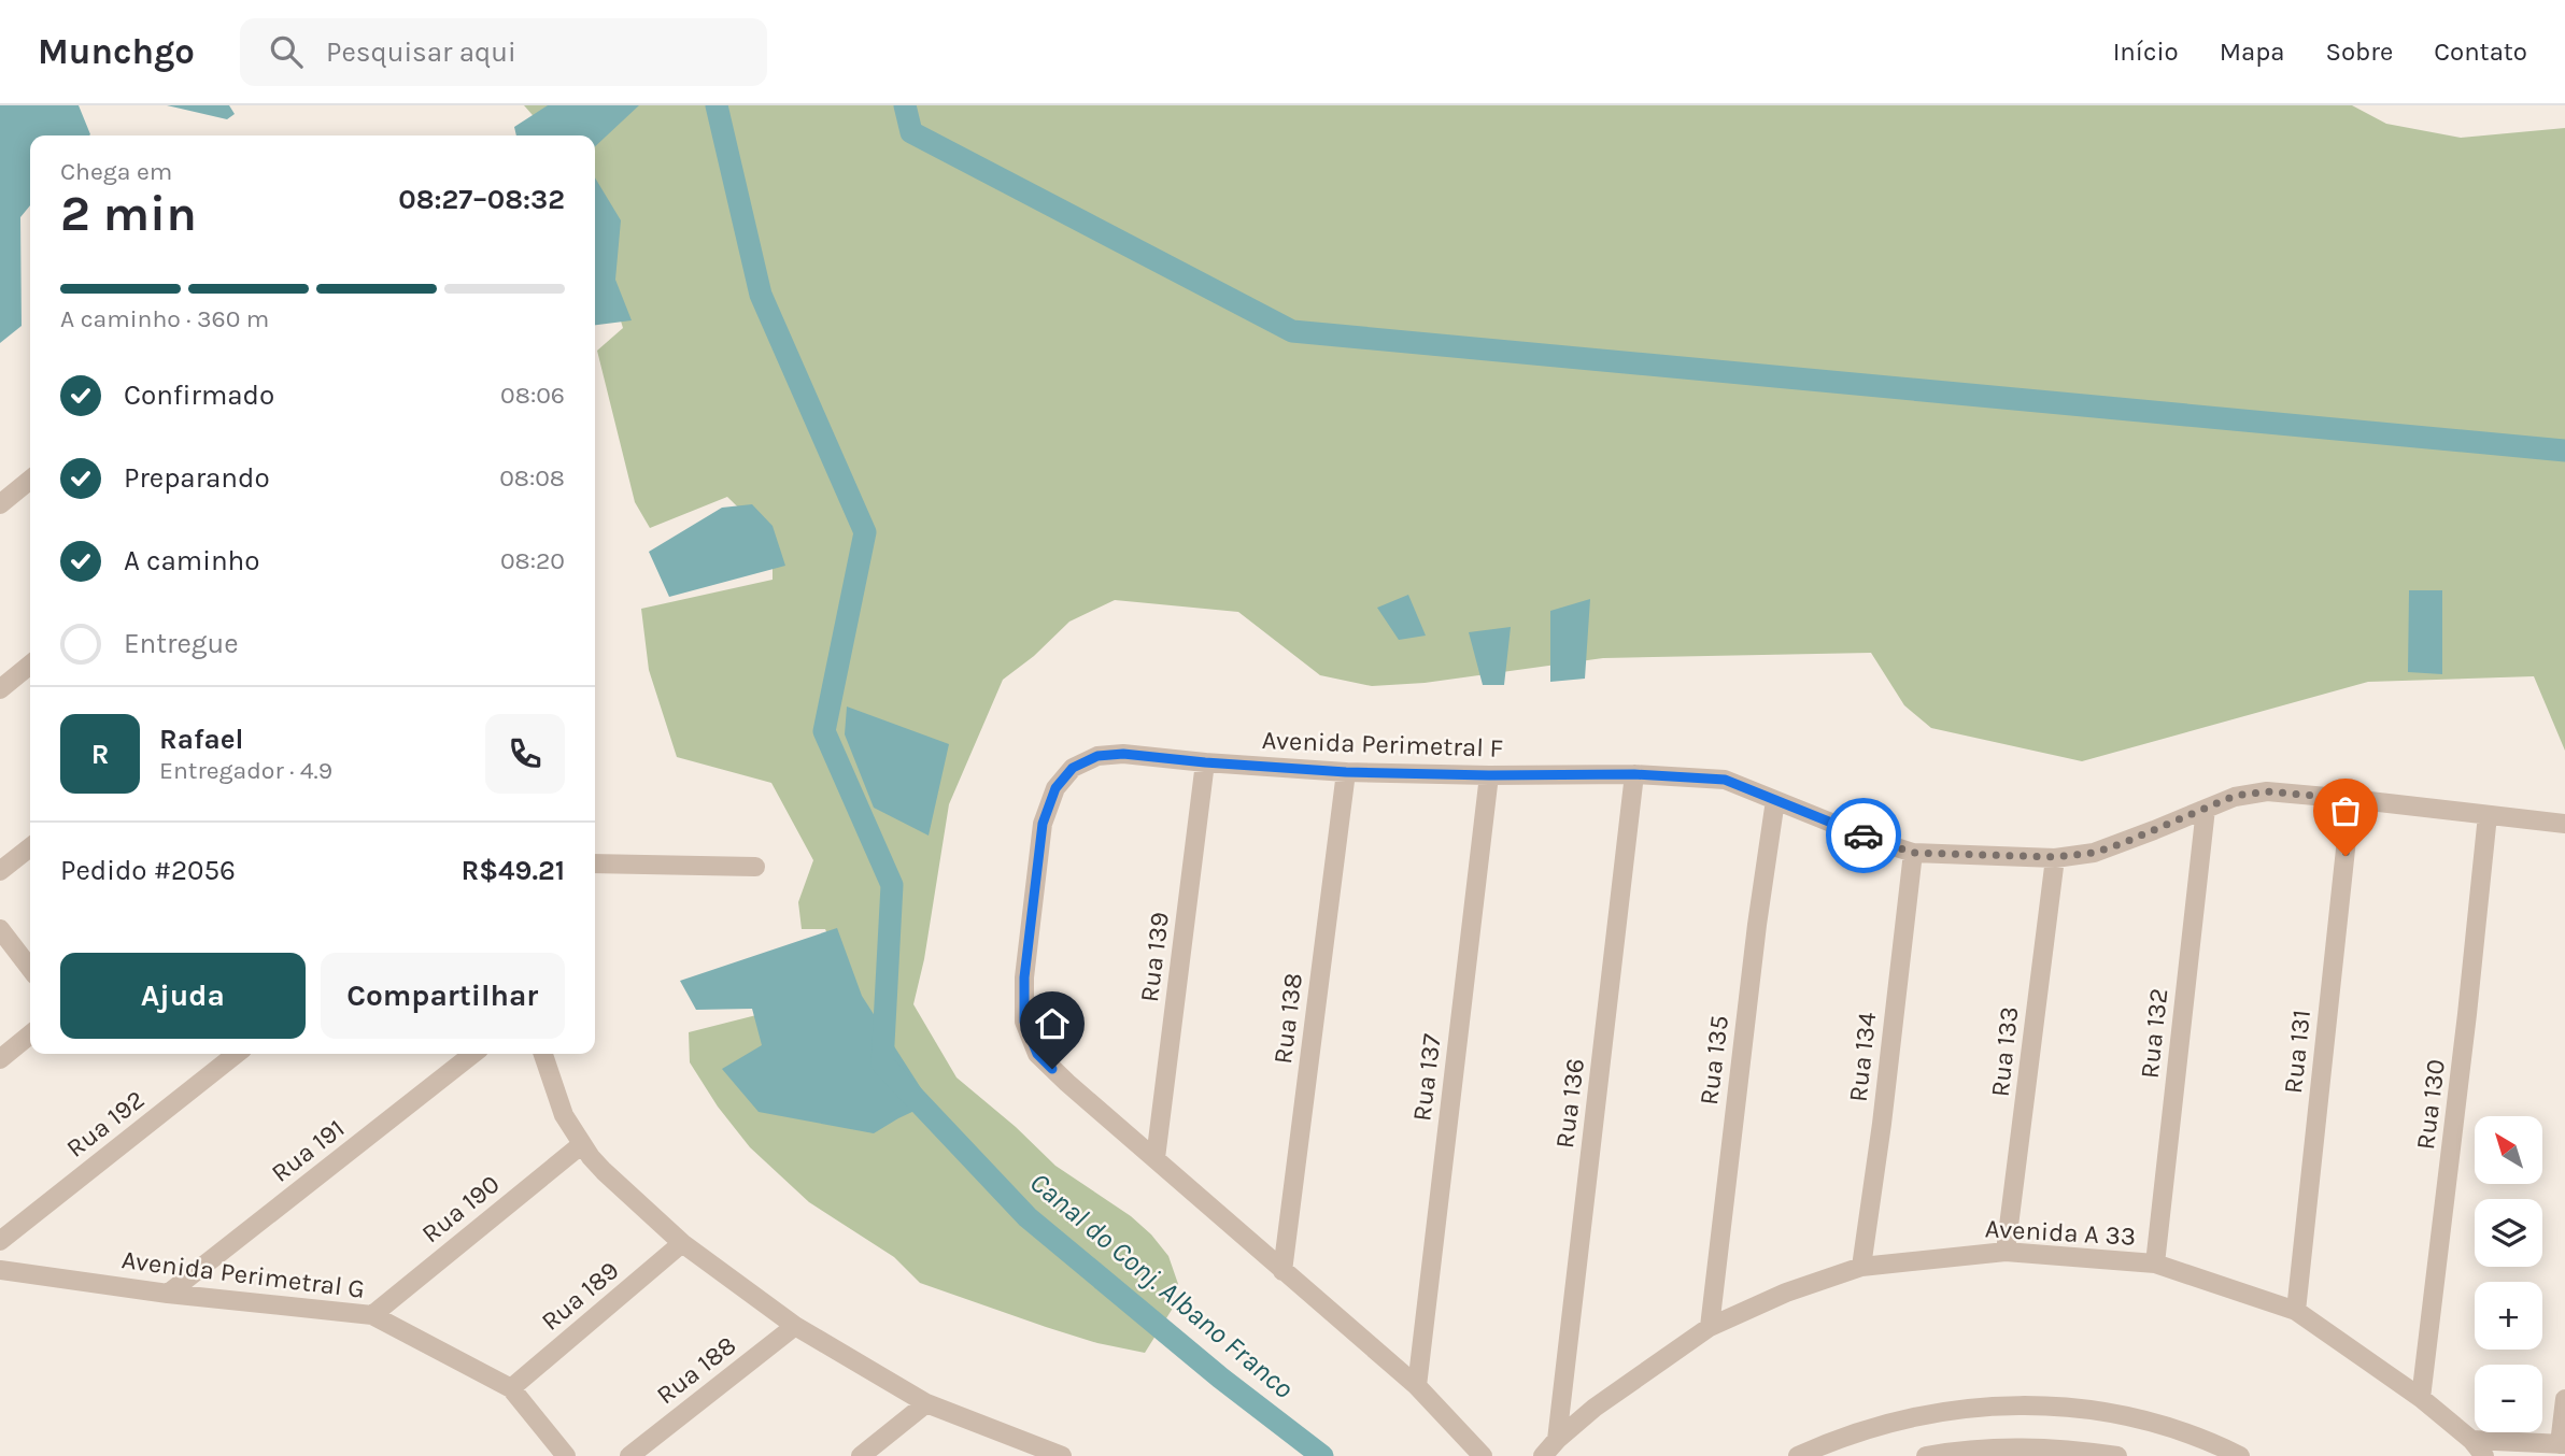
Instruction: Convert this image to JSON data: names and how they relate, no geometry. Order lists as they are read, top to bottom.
{
  "streets": {
    "street": [
      "Avenida Perimetral F",
      "Rua 139",
      "Rua 138",
      "Rua 132",
      "Rua 133",
      "Rua 131",
      "Rua 134",
      "Rua 135",
      "Rua 137",
      "Rua 136",
      "Rua 130",
      "Rua 192",
      "Rua 191",
      "Rua 190",
      "Avenida A 33",
      "Avenida Perimetral G",
      "Rua 189",
      "Rua 188"
    ]
  },
  "crossings": [
    ["Avenida Perimetral F", "Rua 139"],
    ["Avenida Perimetral F", "Rua 138"],
    ["Avenida Perimetral F", "Rua 132"],
    ["Avenida Perimetral F", "Rua 133"],
    ["Avenida Perimetral F", "Rua 131"],
    ["Avenida Perimetral F", "Rua 134"],
    ["Avenida Perimetral F", "Rua 135"],
    ["Avenida Perimetral F", "Rua 137"],
    ["Avenida Perimetral F", "Rua 136"],
    ["Avenida Perimetral F", "Rua 130"],
    ["Rua 132", "Avenida A 33"],
    ["Rua 133", "Avenida A 33"],
    ["Rua 131", "Avenida A 33"],
    ["Rua 134", "Avenida A 33"],
    ["Rua 135", "Avenida A 33"],
    ["Rua 136", "Avenida A 33"],
    ["Rua 130", "Avenida A 33"],
    ["Rua 191", "Avenida Perimetral G"],
    ["Rua 190", "Avenida Perimetral G"],
    ["Avenida Perimetral G", "Rua 189"]
  ],
  "water": ["Canal do Conj. Albano Franco"],
  "north": "top left",
  "page": {
    "header": "Munchgo",
    "search": "Pesquisar aqui",
    "nav": [
      "Início",
      "Mapa",
      "Sobre",
      "Contato"
    ],
    "heading": ["2 min", "Chega em", "08:27–08:32"],
    "panel": [
      "Rafael",
      "Entregador · 4.9",
      "Pedido #2056",
      "R$49.21"
    ],
    "bar": "A caminho · 360 m",
    "list": [
      ["Confirmado", "08:06"],
      ["Preparando", "08:08"],
      ["A caminho", "08:20"],
      "Entregue"
    ],
    "round": "R",
    "buttons": ["Ajuda", "Compartilhar"],
    "map_buttons": ["+", "−"]
  }
}
